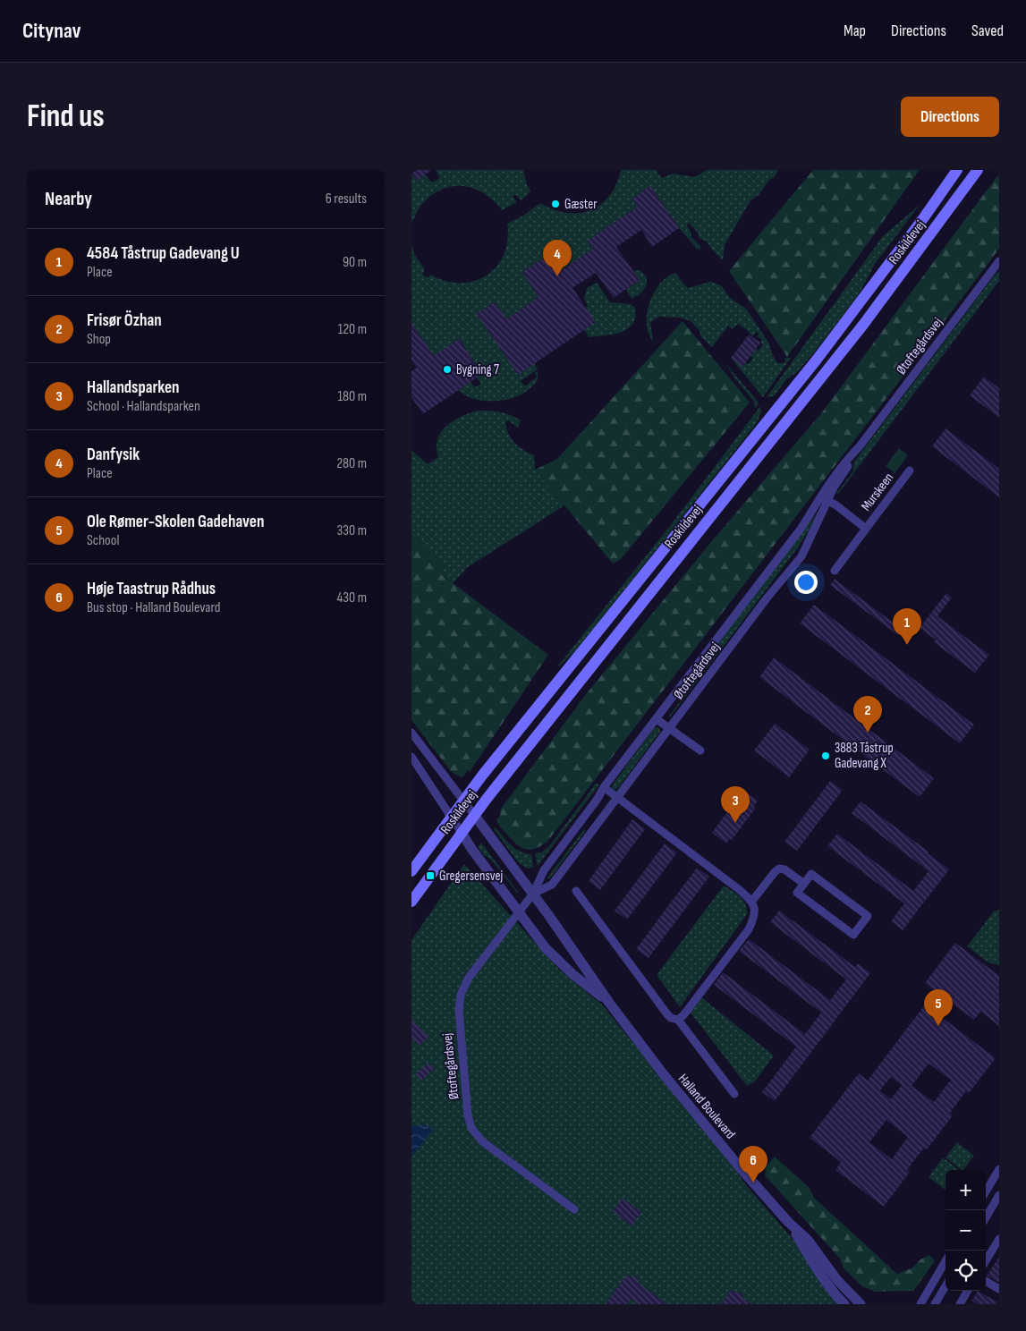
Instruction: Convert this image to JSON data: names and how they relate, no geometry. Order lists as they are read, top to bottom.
{
  "streets": {
    "main road": ["Roskildevej"],
    "street": ["Øtoftegårdsvej", "Murskeen", "Halland Boulevard"]
  },
  "crossings": [
    ["Roskildevej", "Halland Boulevard"],
    ["Øtoftegårdsvej", "Murskeen"],
    ["Øtoftegårdsvej", "Halland Boulevard"]
  ],
  "places": {
    "other": ["Gæster", "Bygning 7", "3883 Tåstrup Gadevang X"],
    "transit": ["Gregersensvej"]
  },
  "page": {
    "header": "Citynav",
    "nav": ["Map", "Directions", "Saved"],
    "buttons": "Directions",
    "title": "Find us",
    "heading": ["Nearby", "6 results"],
    "list": [
      {
        "mark": "1",
        "name": "4584 Tåstrup Gadevang U",
        "note": "Place",
        "value": "90 m"
      },
      {
        "mark": "2",
        "name": "Frisør Özhan",
        "note": "Shop",
        "value": "120 m"
      },
      {
        "mark": "3",
        "name": "Hallandsparken",
        "note": "School · Hallandsparken",
        "value": "180 m"
      },
      {
        "mark": "4",
        "name": "Danfysik",
        "note": "Place",
        "value": "280 m"
      },
      {
        "mark": "5",
        "name": "Ole Rømer-Skolen Gadehaven",
        "note": "School",
        "value": "330 m"
      },
      {
        "mark": "6",
        "name": "Høje Taastrup Rådhus",
        "note": "Bus stop · Halland Boulevard",
        "value": "430 m"
      }
    ],
    "pins": [
      "4",
      "1",
      "2",
      "3",
      "5",
      "6"
    ],
    "map_buttons": ["+", "−"]
  }
}
